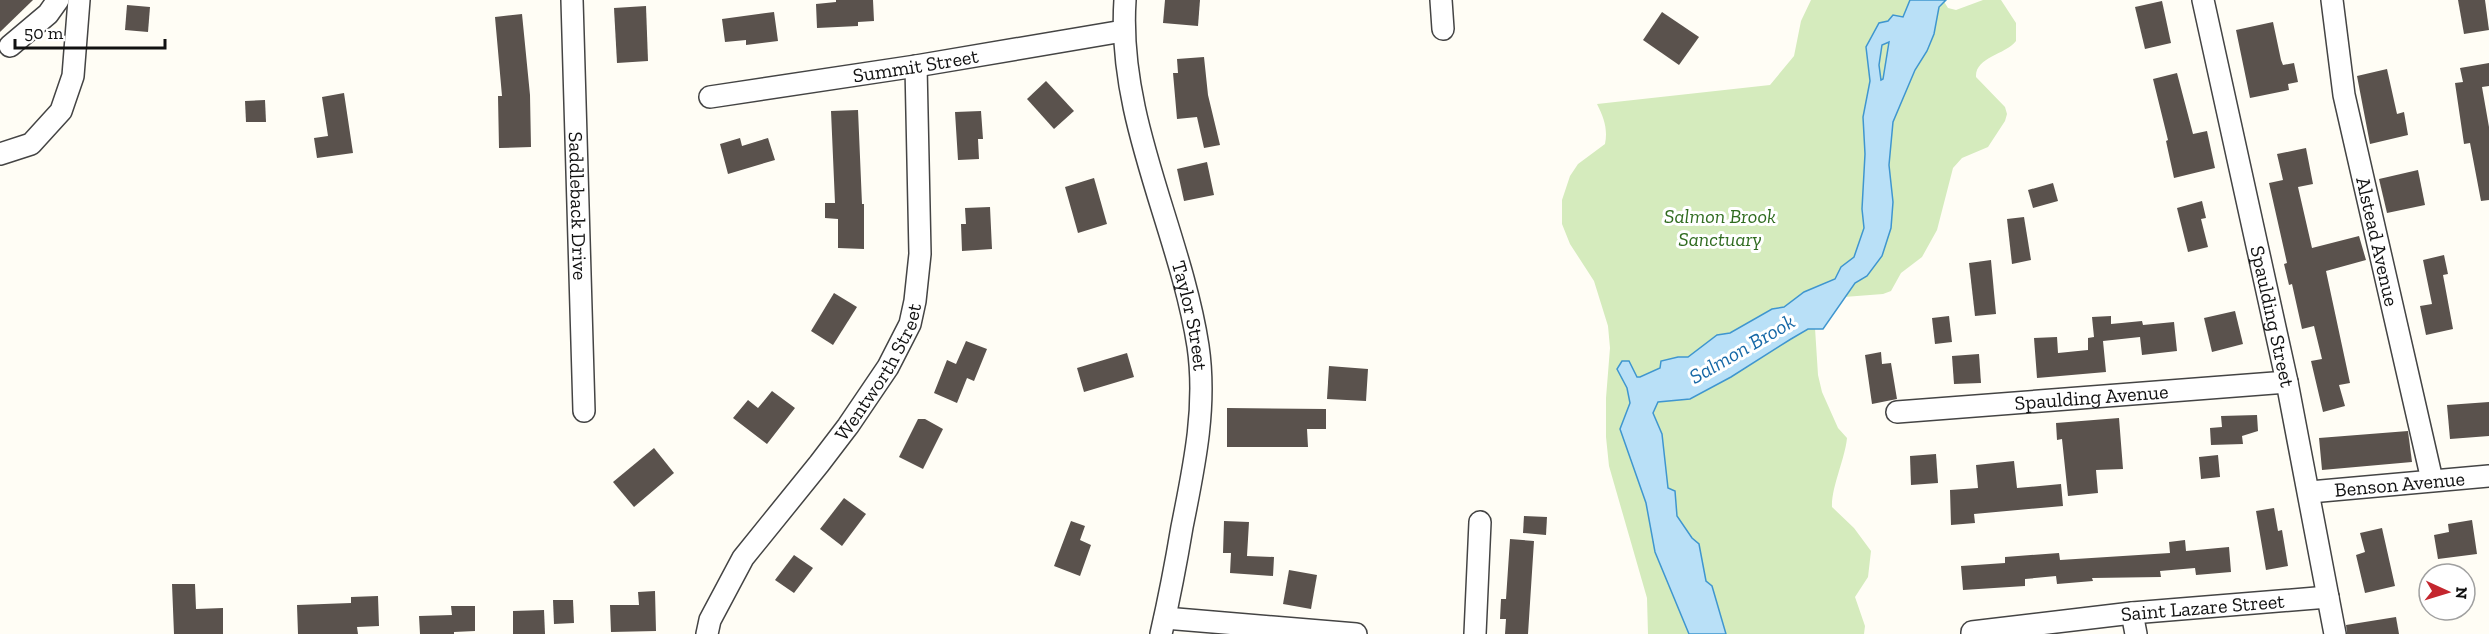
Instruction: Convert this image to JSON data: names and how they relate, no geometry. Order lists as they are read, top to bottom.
{
  "streets": {
    "street": [
      "Summit Street",
      "Saddleback Drive",
      "Alstead Avenue",
      "Taylor Street",
      "Spaulding Street",
      "Wentworth Street",
      "Spaulding Avenue",
      "Benson Avenue",
      "Saint Lazare Street"
    ]
  },
  "crossings": [
    ["Summit Street", "Taylor Street"],
    ["Summit Street", "Wentworth Street"],
    ["Alstead Avenue", "Benson Avenue"],
    ["Spaulding Street", "Spaulding Avenue"],
    ["Spaulding Street", "Benson Avenue"],
    ["Spaulding Street", "Saint Lazare Street"]
  ],
  "water": ["Salmon Brook"],
  "parks": ["Salmon Brook Sanctuary"],
  "scale_bar": "50 m",
  "north": "right"
}
